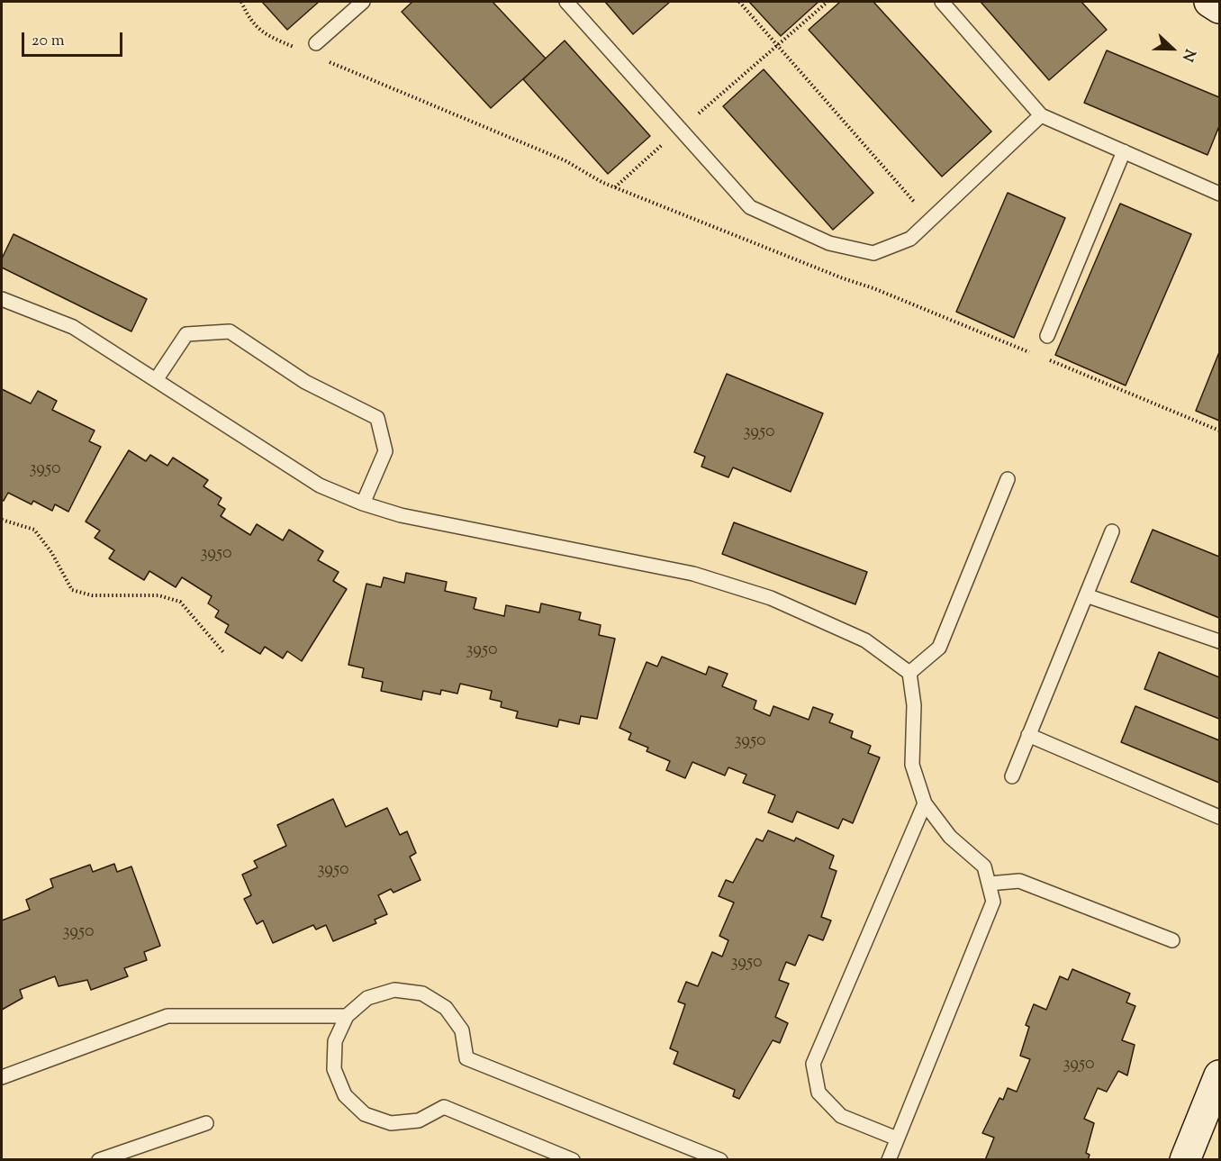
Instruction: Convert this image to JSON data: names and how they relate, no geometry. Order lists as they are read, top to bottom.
{
  "house_numbers": [
    "3950",
    "3950",
    "3950",
    "3950",
    "3950",
    "3950",
    "3950",
    "3950",
    "3950"
  ],
  "scale_bar": "20 m",
  "north": "right"
}
